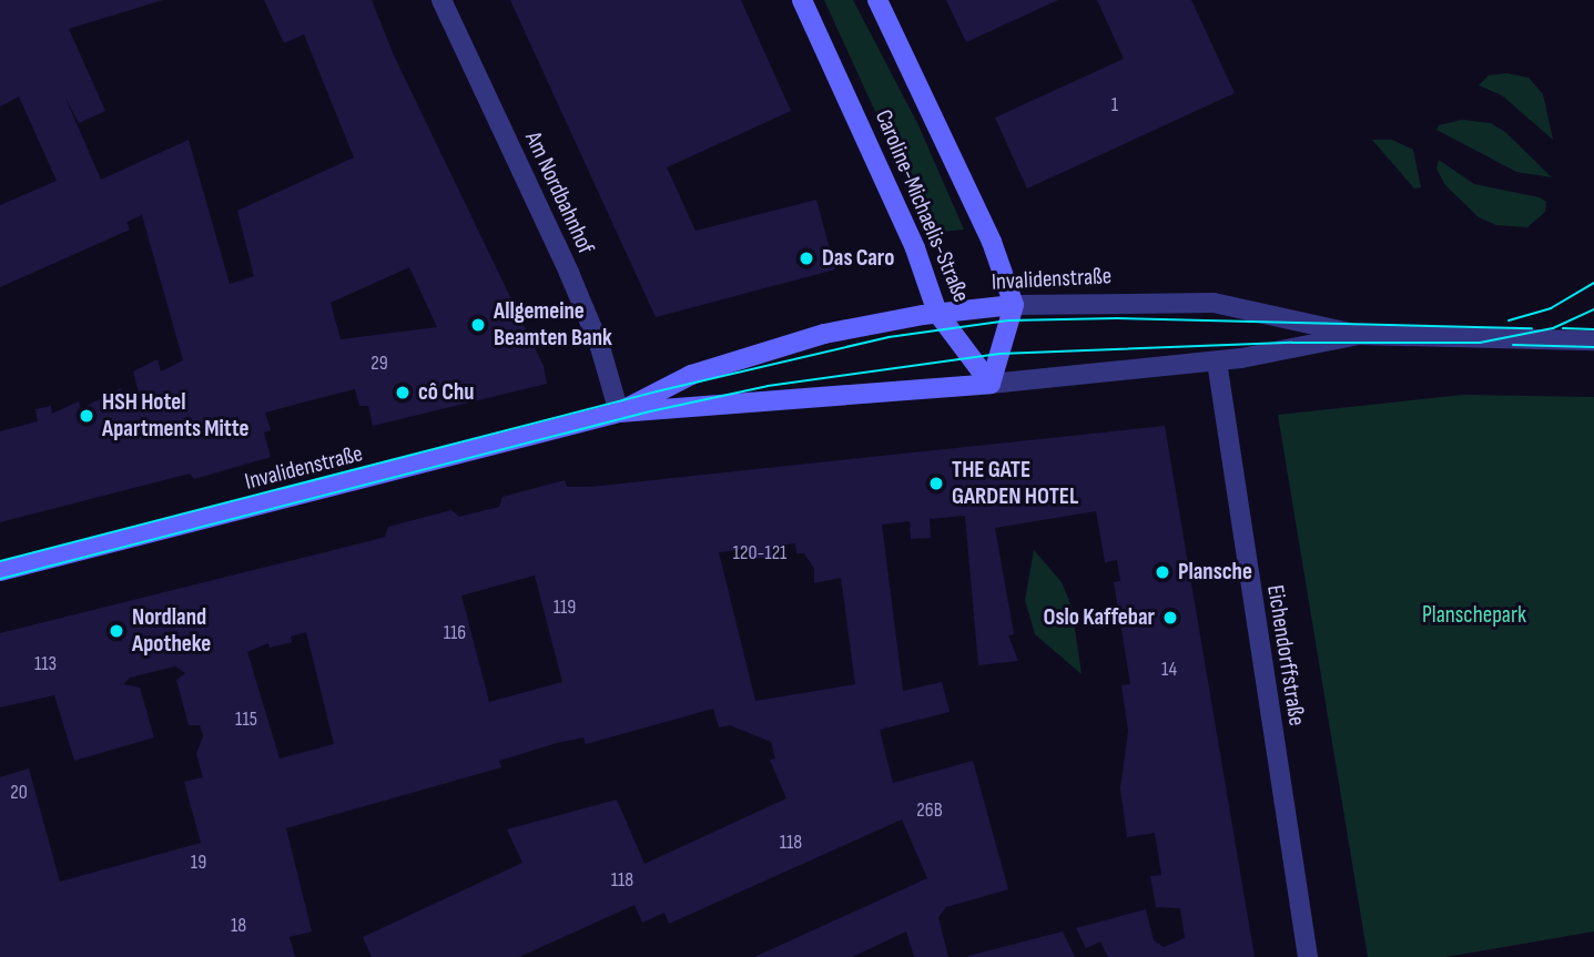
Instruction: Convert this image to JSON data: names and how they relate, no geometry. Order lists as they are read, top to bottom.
{
  "streets": {
    "main road": ["Caroline-Michaelis-Straße", "Invalidenstraße"],
    "street": ["Am Nordbahnhof", "Eichendorffstraße"]
  },
  "crossings": [
    ["Am Nordbahnhof", "Invalidenstraße"],
    ["Caroline-Michaelis-Straße", "Invalidenstraße"],
    ["Invalidenstraße", "Eichendorffstraße"]
  ],
  "parks": ["Planschepark"],
  "places": [
    "Das Caro",
    "Allgemeine Beamten Bank",
    "cô Chu",
    "HSH Hotel Apartments Mitte",
    "THE GATE GARDEN HOTEL",
    "Plansche",
    "Oslo Kaffebar",
    "Nordland Apotheke"
  ],
  "house_numbers": [
    "1",
    "29",
    "120-121",
    "119",
    "116",
    "113",
    "14",
    "115",
    "20",
    "26B",
    "118",
    "19",
    "118",
    "18"
  ]
}
